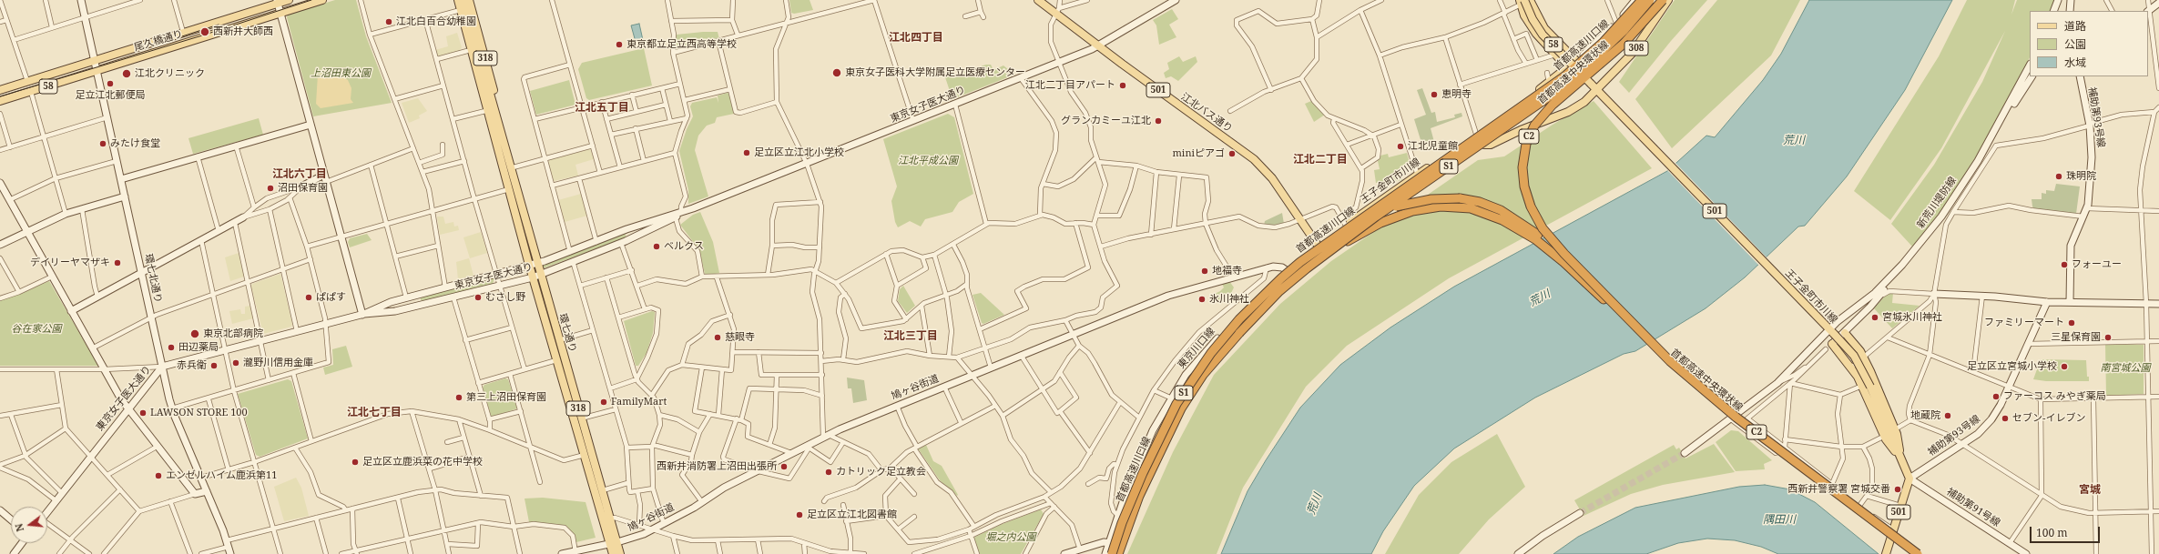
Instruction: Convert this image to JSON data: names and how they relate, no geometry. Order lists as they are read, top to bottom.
{
  "streets": {
    "highway": [
      "首都高速川口線",
      "首都高速中央環状線",
      "C2",
      "S1"
    ],
    "main road": [
      "尾久橋通り",
      "58",
      "308",
      "318",
      "501",
      "江北バス通り",
      "王子金町市川線",
      "環七通り"
    ],
    "street": [
      "東京女子医大通り",
      "補助第93号線",
      "新荒川堤防線",
      "環七北通り",
      "東京川口線",
      "鳩ヶ谷街道",
      "補助第91号線"
    ]
  },
  "crossings": [
    ["尾久橋通り", "環七北通り"],
    ["58", "308"],
    ["58", "王子金町市川線"],
    ["首都高速川口線", "首都高速中央環状線"],
    ["首都高速川口線", "東京川口線"],
    ["308", "王子金町市川線"],
    ["501", "補助第93号線"],
    ["501", "王子金町市川線"],
    ["501", "補助第91号線"],
    ["東京女子医大通り", "江北バス通り"],
    ["東京女子医大通り", "環七北通り"],
    ["東京女子医大通り", "環七通り"],
    ["江北バス通り", "王子金町市川線"],
    ["江北バス通り", "東京川口線"],
    ["補助第93号線", "王子金町市川線"],
    ["補助第93号線", "補助第91号線"],
    ["王子金町市川線", "新荒川堤防線"],
    ["王子金町市川線", "東京川口線"],
    ["王子金町市川線", "補助第91号線"],
    ["環七通り", "鳩ヶ谷街道"],
    ["東京川口線", "鳩ヶ谷街道"]
  ],
  "districts": [
    "江北四丁目",
    "江北五丁目",
    "江北二丁目",
    "江北六丁目",
    "江北三丁目",
    "江北七丁目",
    "宮城"
  ],
  "water": ["荒川", "隅田川"],
  "parks": [
    "上沼田東公園",
    "江北平成公園",
    "谷在家公園",
    "南宮城公園",
    "堀之内公園"
  ],
  "places": [
    "江北白百合幼稚園",
    "西新井大師西",
    "東京都立足立西高等学校",
    "東京女子医科大学附属足立医療センター",
    "江北クリニック",
    "足立江北郵便局",
    "江北二丁目アパート",
    "恵明寺",
    "グランカミーユ江北",
    "みたけ食堂",
    "江北児童館",
    "足立区立江北小学校",
    "miniピアゴ",
    "珠明院",
    "沼田保育園",
    "ベルクス",
    "デイリーヤマザキ",
    "フォーユー",
    "地福寺",
    "ぱぱす",
    "むさし野",
    "氷川神社",
    "宮城氷川神社",
    "ファミリーマート",
    "東京北部病院",
    "慈眼寺",
    "三星保育園",
    "田辺薬局",
    "瀧野川信用金庫",
    "赤兵衛",
    "足立区立宮城小学校",
    "ファーコス みやぎ薬局",
    "第三上沼田保育園",
    "FamilyMart",
    "LAWSON STORE 100",
    "地蔵院",
    "セブン-イレブン",
    "足立区立鹿浜菜の花中学校",
    "西新井消防署上沼田出張所",
    "カトリック足立教会",
    "エンゼルハイム鹿浜第11",
    "西新井警察署 宮城交番",
    "足立区立江北図書館"
  ],
  "legend": ["道路", "公園", "水域"],
  "scale_bar": "100 m",
  "north": "left"
}
